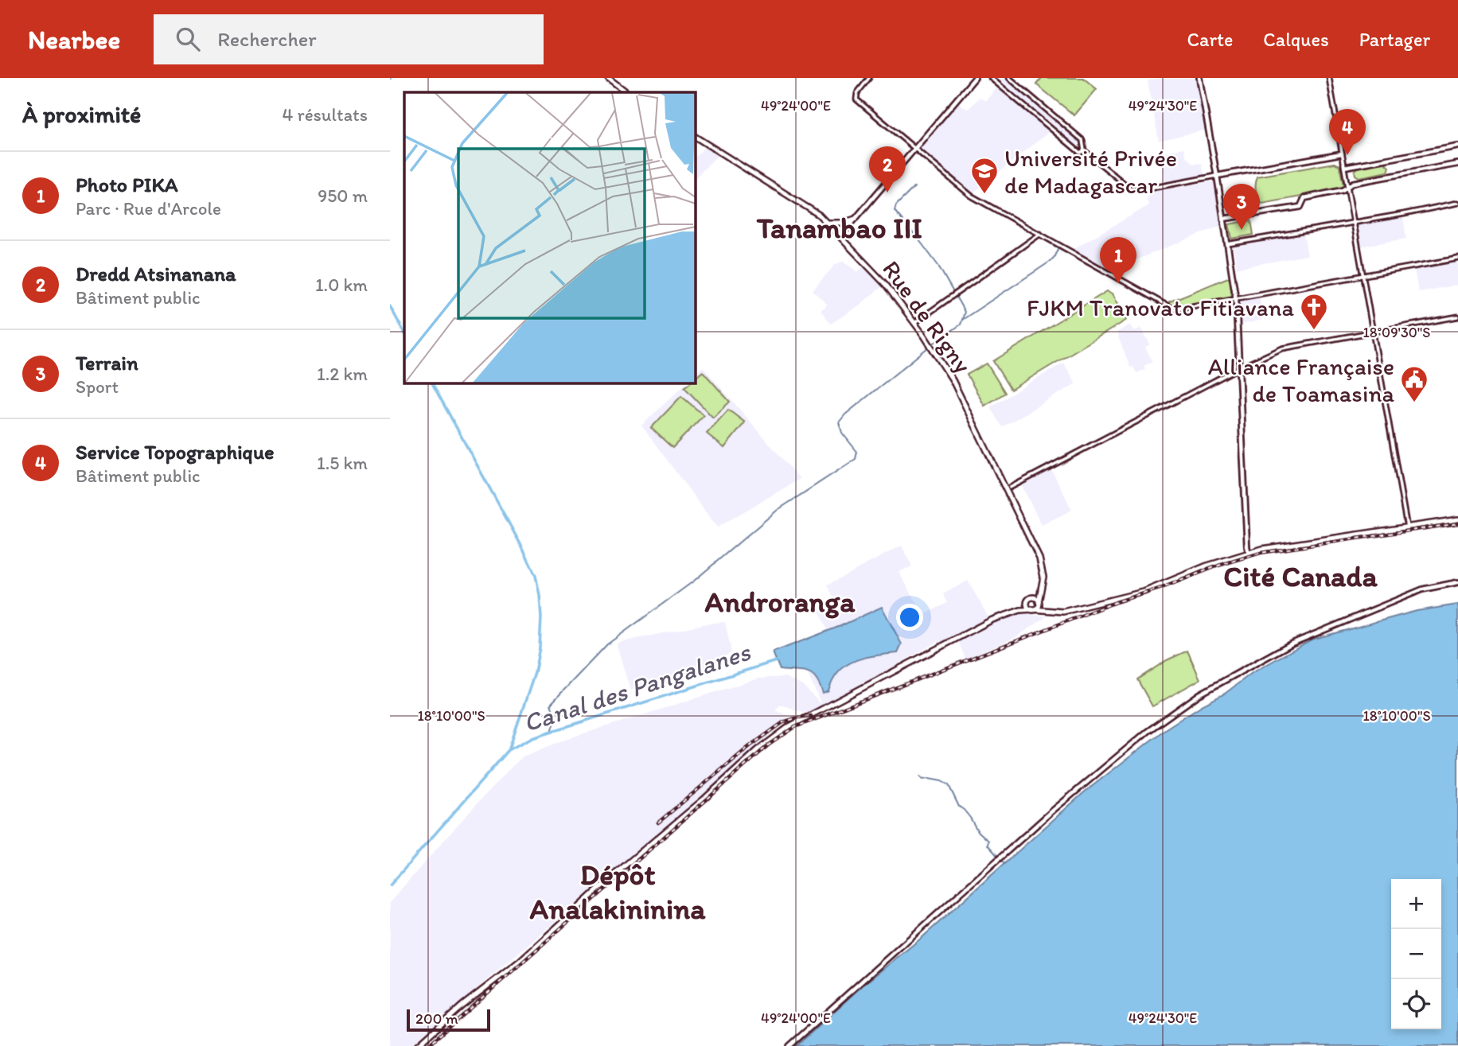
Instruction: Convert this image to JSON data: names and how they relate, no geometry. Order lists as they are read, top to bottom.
{
  "streets": {
    "main road": ["Rue de Rigny"]
  },
  "districts": [
    "Tanambao III",
    "Cité Canada",
    "Androranga",
    "Dépôt Analakininina"
  ],
  "water": ["Canal des Pangalanes"],
  "places": {
    "school or university": ["Université Privée de Madagascar"],
    "church": ["FJKM Tranovato Fitiavana"],
    "public building": ["Alliance Française de Toamasina"]
  },
  "scale_bar": "200 m",
  "page": {
    "header": "Nearbee",
    "search": "Rechercher",
    "nav": ["Carte", "Calques", "Partager"],
    "heading": ["À proximité", "4 résultats"],
    "pins": [
      "4",
      "2",
      "3",
      "1"
    ],
    "list": [
      {
        "mark": "1",
        "name": "Photo PIKA",
        "note": "Parc · Rue d'Arcole",
        "value": "950 m"
      },
      {
        "mark": "2",
        "name": "Dredd Atsinanana",
        "note": "Bâtiment public",
        "value": "1.0 km"
      },
      {
        "mark": "3",
        "name": "Terrain",
        "note": "Sport",
        "value": "1.2 km"
      },
      {
        "mark": "4",
        "name": "Service Topographique",
        "note": "Bâtiment public",
        "value": "1.5 km"
      }
    ],
    "map_buttons": ["+", "−"],
    "scale": "200 m"
  },
  "coordinates": [
    "49°24'00\"E",
    "49°24'30\"E",
    "18°09'30\"S",
    "18°10'00\"S"
  ]
}
